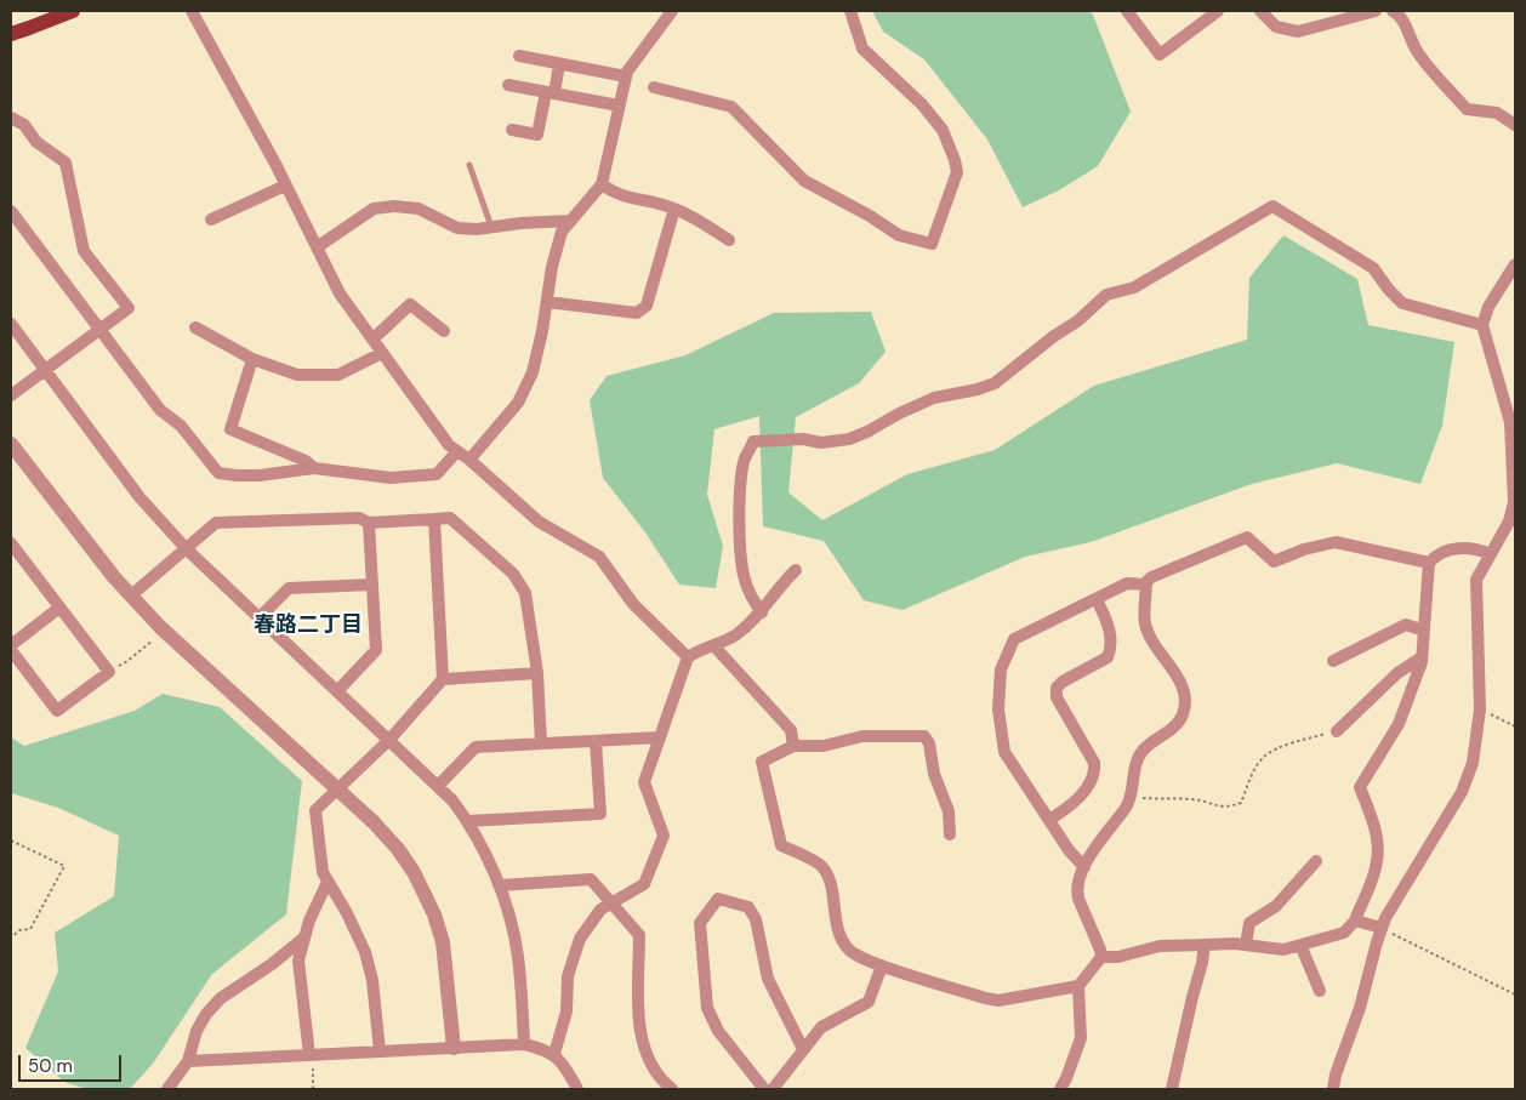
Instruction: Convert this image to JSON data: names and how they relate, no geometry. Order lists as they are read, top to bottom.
{
  "districts": ["春路二丁目"],
  "scale_bar": "50 m"
}
